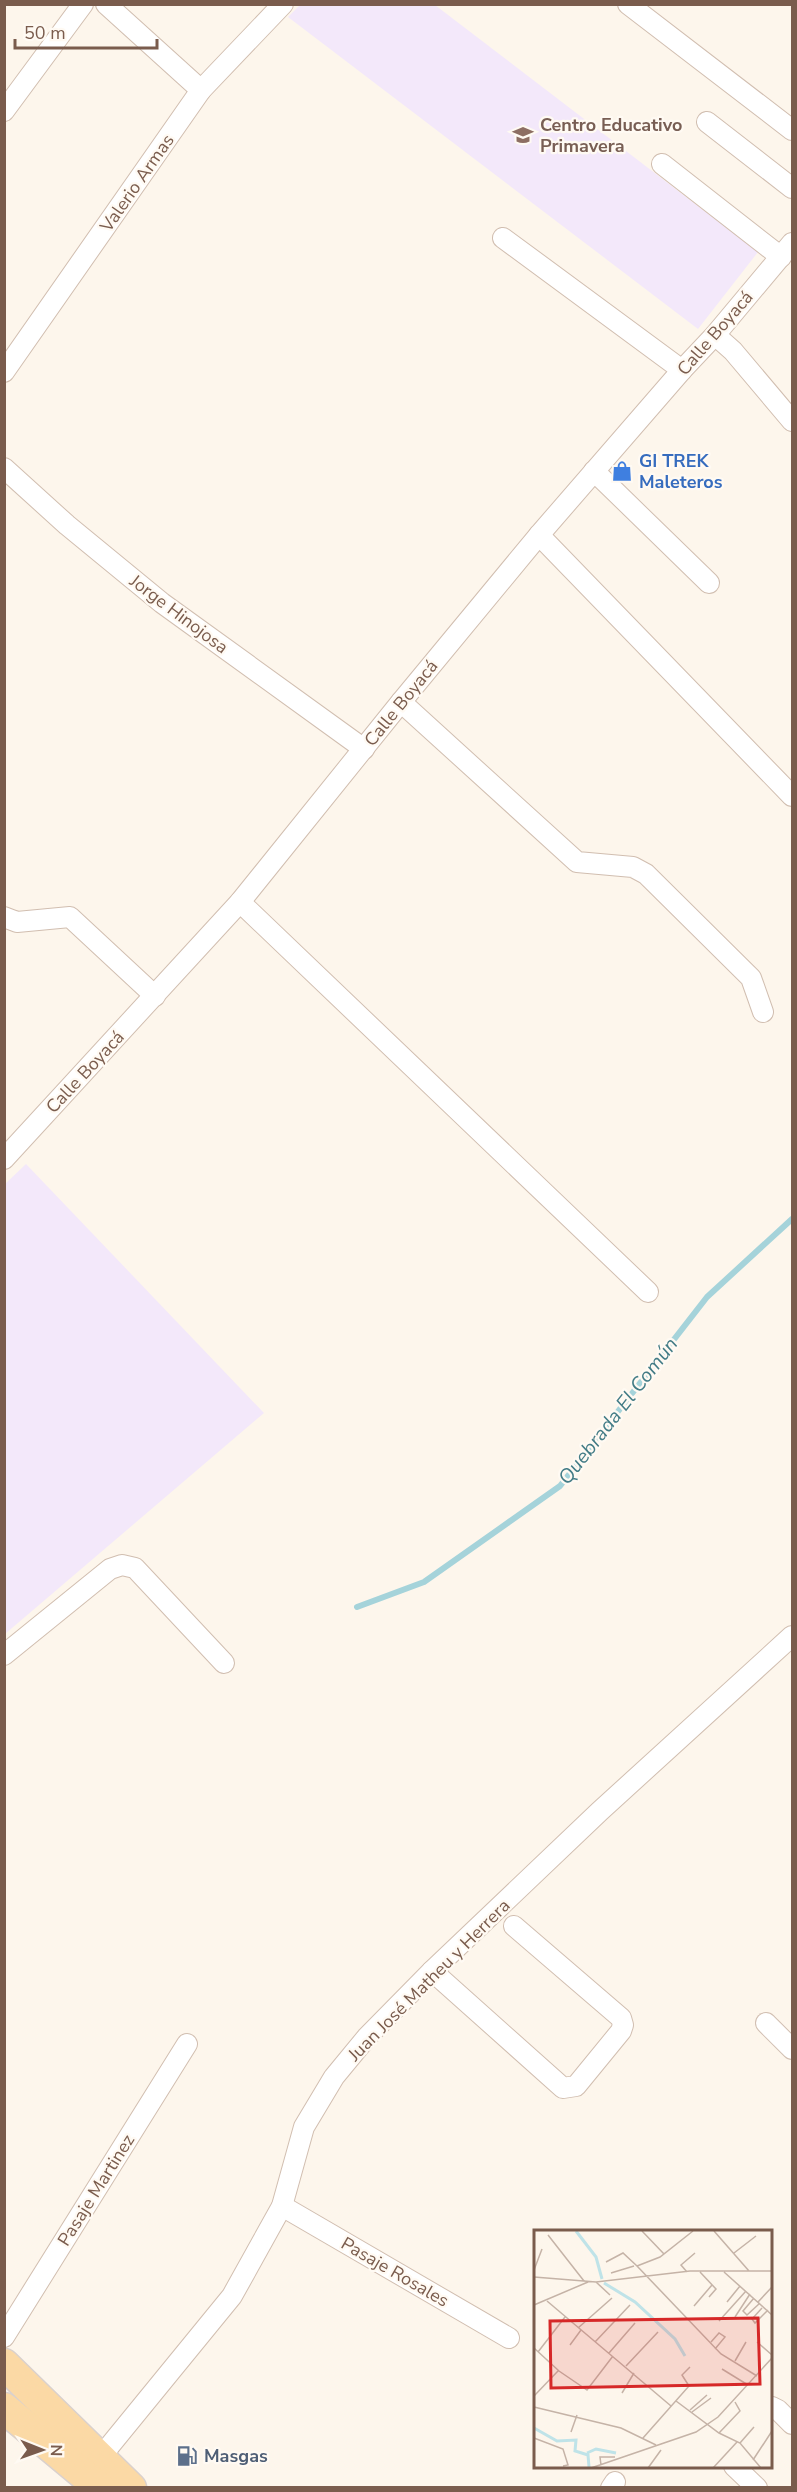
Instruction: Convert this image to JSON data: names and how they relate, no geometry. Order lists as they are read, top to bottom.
{
  "streets": {
    "street": [
      "Valerio Armas",
      "Calle Boyacá",
      "Jorge Hinojosa",
      "Juan José Matheu y Herrera",
      "Pasaje Martinez",
      "Pasaje Rosales"
    ]
  },
  "crossings": [
    ["Calle Boyacá", "Jorge Hinojosa"],
    ["Juan José Matheu y Herrera", "Pasaje Rosales"]
  ],
  "water": ["Quebrada El Común"],
  "places": {
    "school or university": ["Centro Educativo Primavera"],
    "shop": ["GI TREK Maleteros"],
    "fuel station": ["Masgas"]
  },
  "scale_bar": "50 m",
  "north": "right"
}
